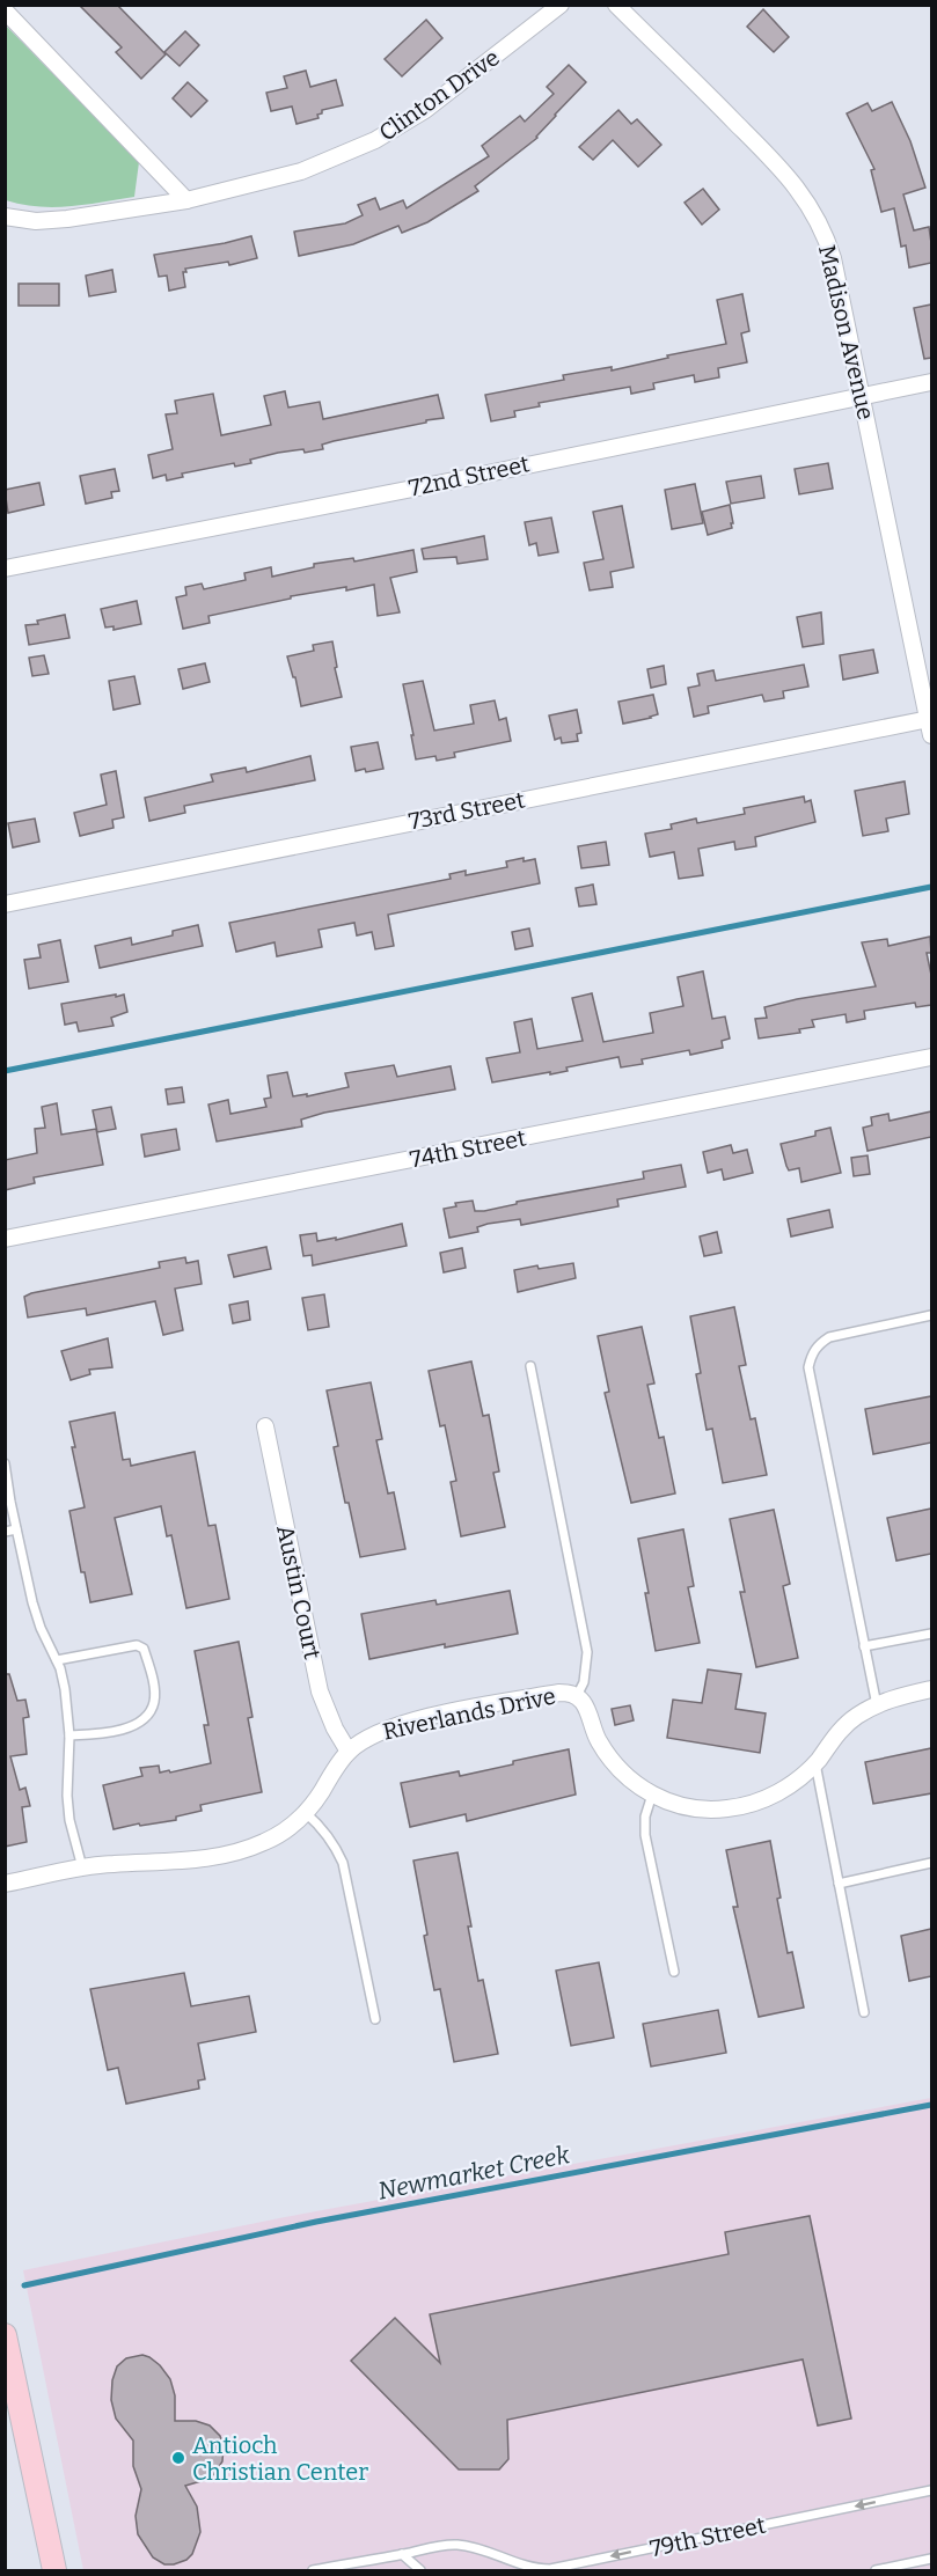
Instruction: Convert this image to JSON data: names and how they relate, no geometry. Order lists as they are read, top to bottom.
{
  "streets": {
    "street": [
      "Clinton Drive",
      "Madison Avenue",
      "72nd Street",
      "73rd Street",
      "74th Street",
      "Austin Court",
      "Riverlands Drive"
    ],
    "lane": ["79th Street"]
  },
  "crossings": [
    ["Madison Avenue", "72nd Street"],
    ["Madison Avenue", "73rd Street"],
    ["Austin Court", "Riverlands Drive"]
  ],
  "one_way": ["79th Street"],
  "water": ["Newmarket Creek"],
  "places": ["Antioch Christian Center"]
}
